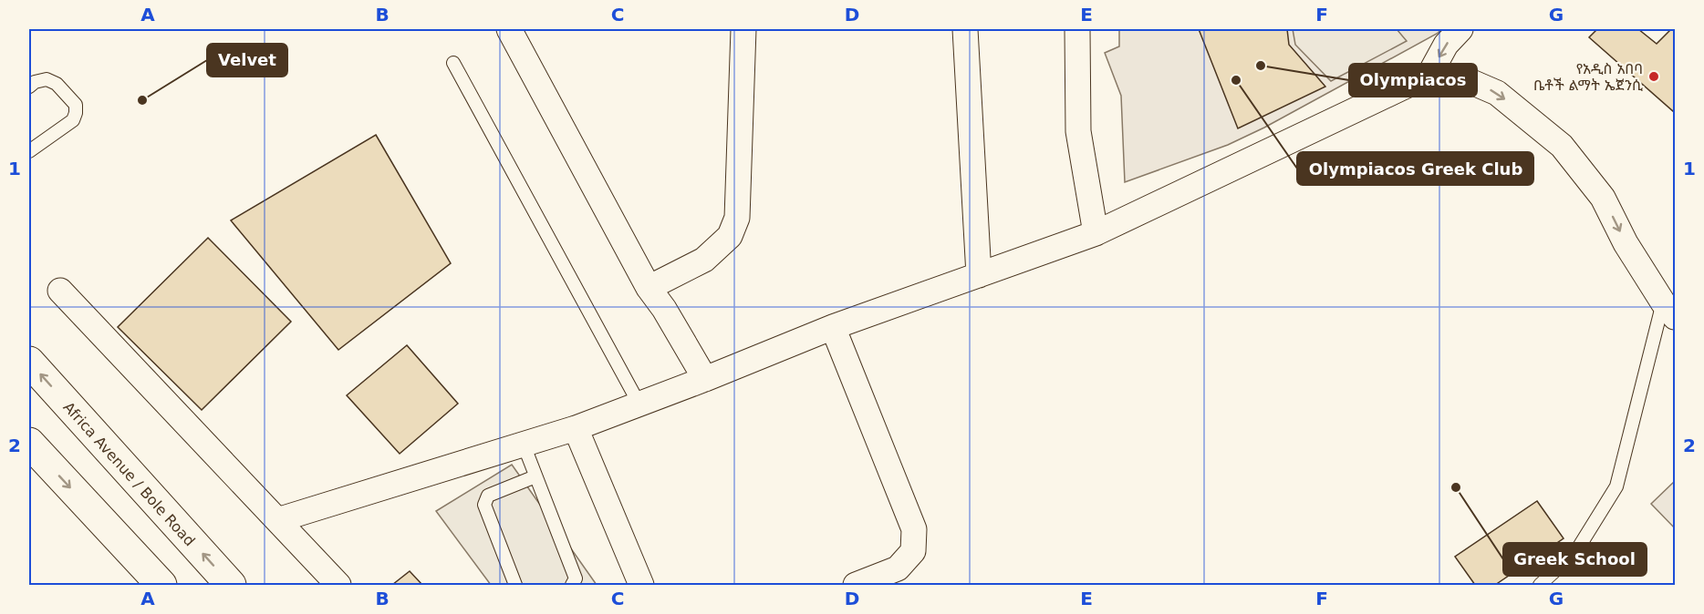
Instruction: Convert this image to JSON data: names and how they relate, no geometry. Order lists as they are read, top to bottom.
{
  "streets": {
    "main road": ["Africa Avenue / Bole Road"]
  },
  "places": [
    "Olympiacos",
    "የአዲስ አበባ ቤቶች ልማት ኤጀንሲ",
    "Olympiacos Greek Club",
    "Velvet",
    "Greek School"
  ],
  "grid": {
    "columns": [
      "A",
      "B",
      "C",
      "D",
      "E",
      "F",
      "G"
    ],
    "rows": ["1", "2"]
  }
}
